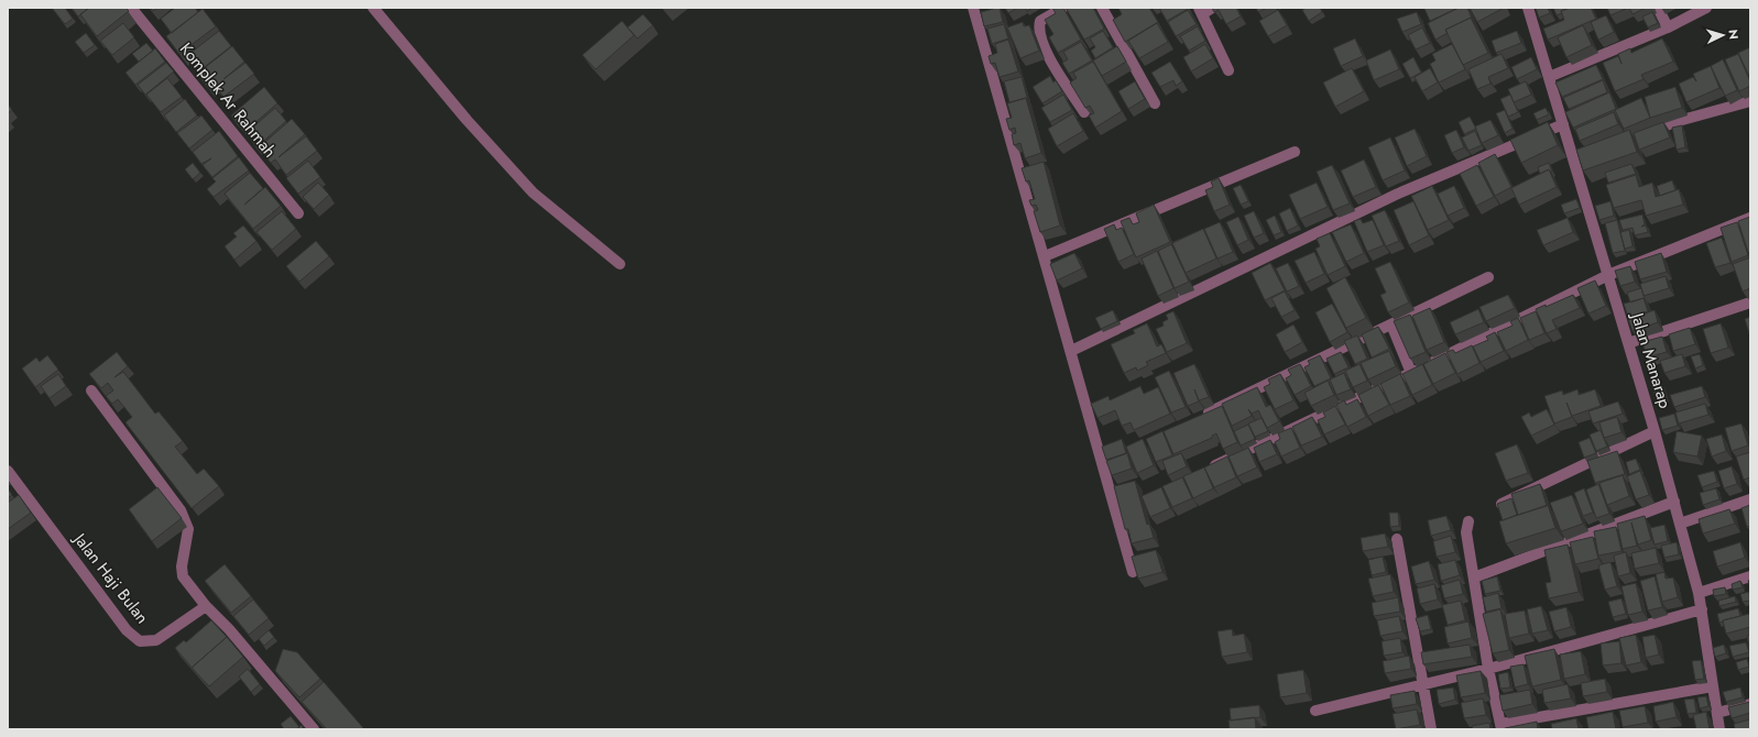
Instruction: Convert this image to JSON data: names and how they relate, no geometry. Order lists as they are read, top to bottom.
{
  "streets": {
    "street": ["Komplek Ar Rahmah", "Jalan Manarap", "Jalan Haji Bulan"]
  },
  "north": "right"
}
